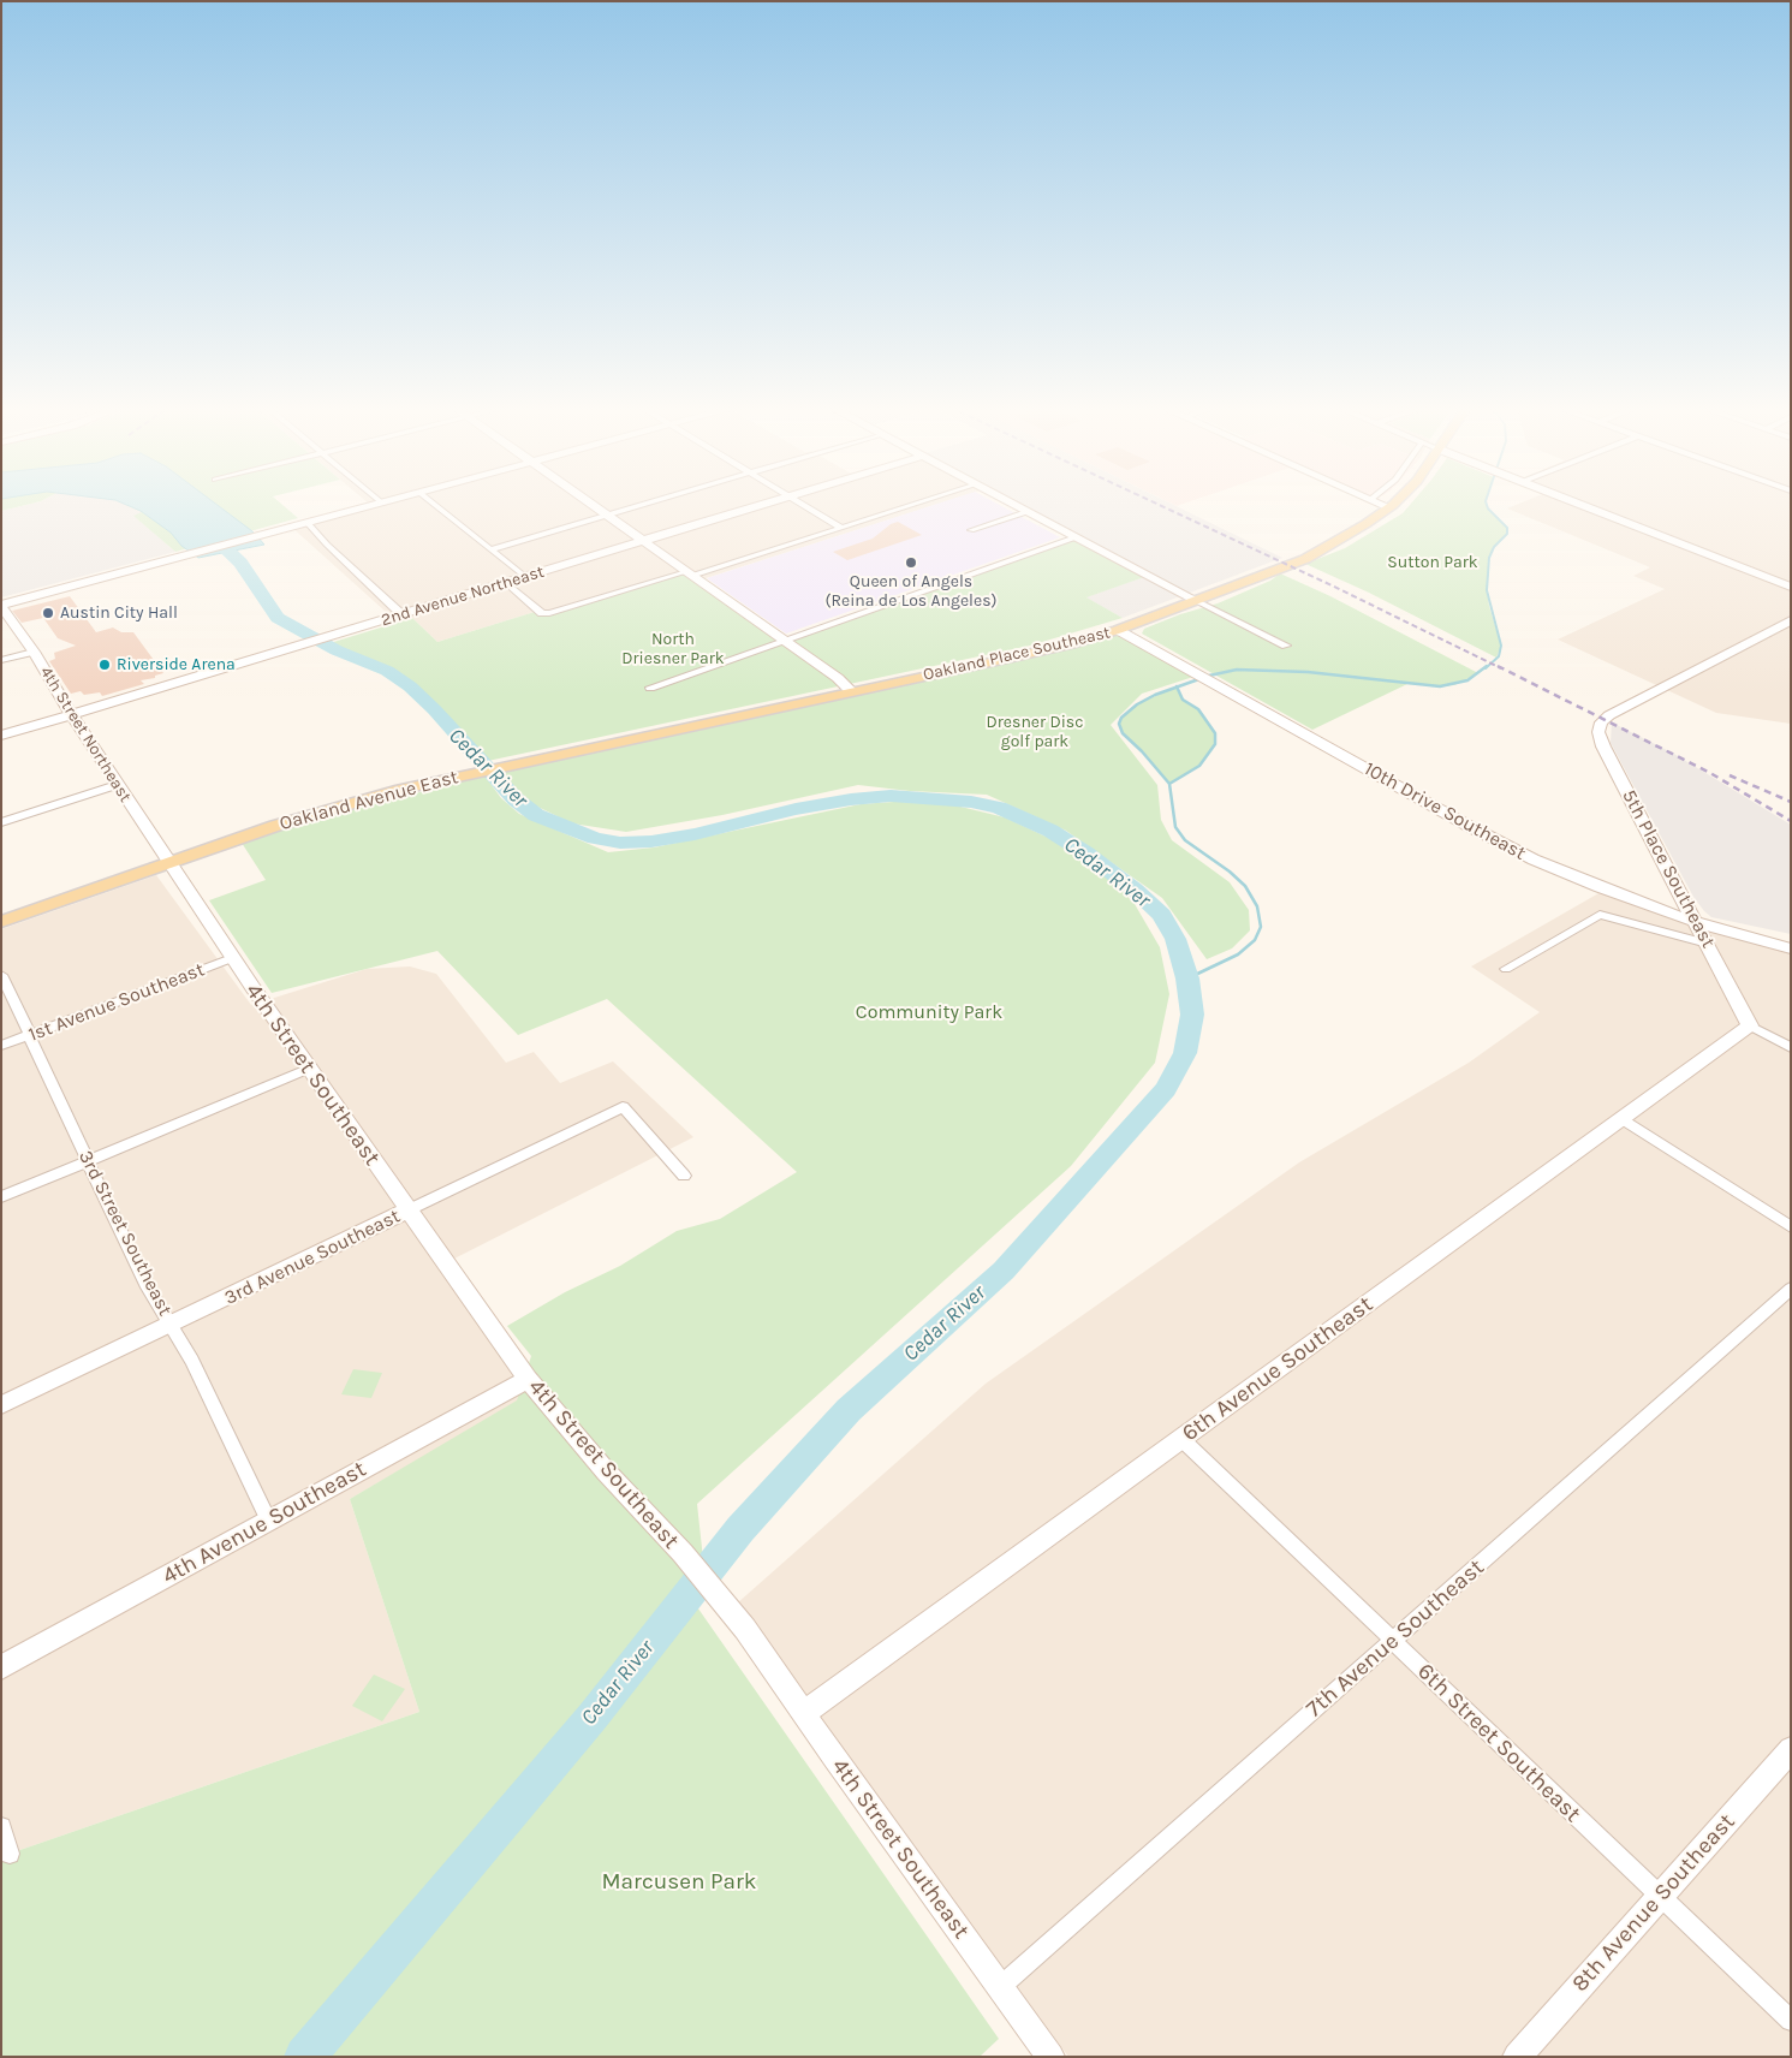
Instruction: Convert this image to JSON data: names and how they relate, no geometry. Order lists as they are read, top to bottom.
{
  "streets": {
    "main road": ["Oakland Place Southeast", "Oakland Avenue East", "10th Drive Southeast"],
    "street": [
      "2nd Avenue Northeast",
      "4th Street Northeast",
      "5th Place Southeast",
      "1st Avenue Southeast",
      "4th Street Southeast",
      "3rd Street Southeast",
      "3rd Avenue Southeast",
      "6th Avenue Southeast",
      "4th Avenue Southeast",
      "7th Avenue Southeast",
      "6th Street Southeast",
      "8th Avenue Southeast"
    ]
  },
  "crossings": [
    ["2nd Avenue Northeast", "4th Street Northeast"],
    ["Oakland Place Southeast", "Oakland Avenue East"],
    ["Oakland Place Southeast", "10th Drive Southeast"],
    ["4th Street Northeast", "Oakland Avenue East"],
    ["4th Street Northeast", "4th Street Southeast"],
    ["Oakland Avenue East", "4th Street Southeast"],
    ["10th Drive Southeast", "5th Place Southeast"],
    ["5th Place Southeast", "6th Avenue Southeast"],
    ["1st Avenue Southeast", "4th Street Southeast"],
    ["1st Avenue Southeast", "3rd Street Southeast"],
    ["4th Street Southeast", "3rd Avenue Southeast"],
    ["4th Street Southeast", "6th Avenue Southeast"],
    ["4th Street Southeast", "4th Avenue Southeast"],
    ["4th Street Southeast", "7th Avenue Southeast"],
    ["3rd Street Southeast", "3rd Avenue Southeast"],
    ["3rd Street Southeast", "4th Avenue Southeast"],
    ["6th Avenue Southeast", "6th Street Southeast"],
    ["7th Avenue Southeast", "6th Street Southeast"],
    ["6th Street Southeast", "8th Avenue Southeast"]
  ],
  "water": ["Cedar River"],
  "parks": [
    "Sutton Park",
    "North Driesner Park",
    "Dresner Disc golf park",
    "Community Park",
    "Marcusen Park"
  ],
  "places": ["Queen of Angels (Reina de Los Angeles)", "Austin City Hall", "Riverside Arena"]
}
